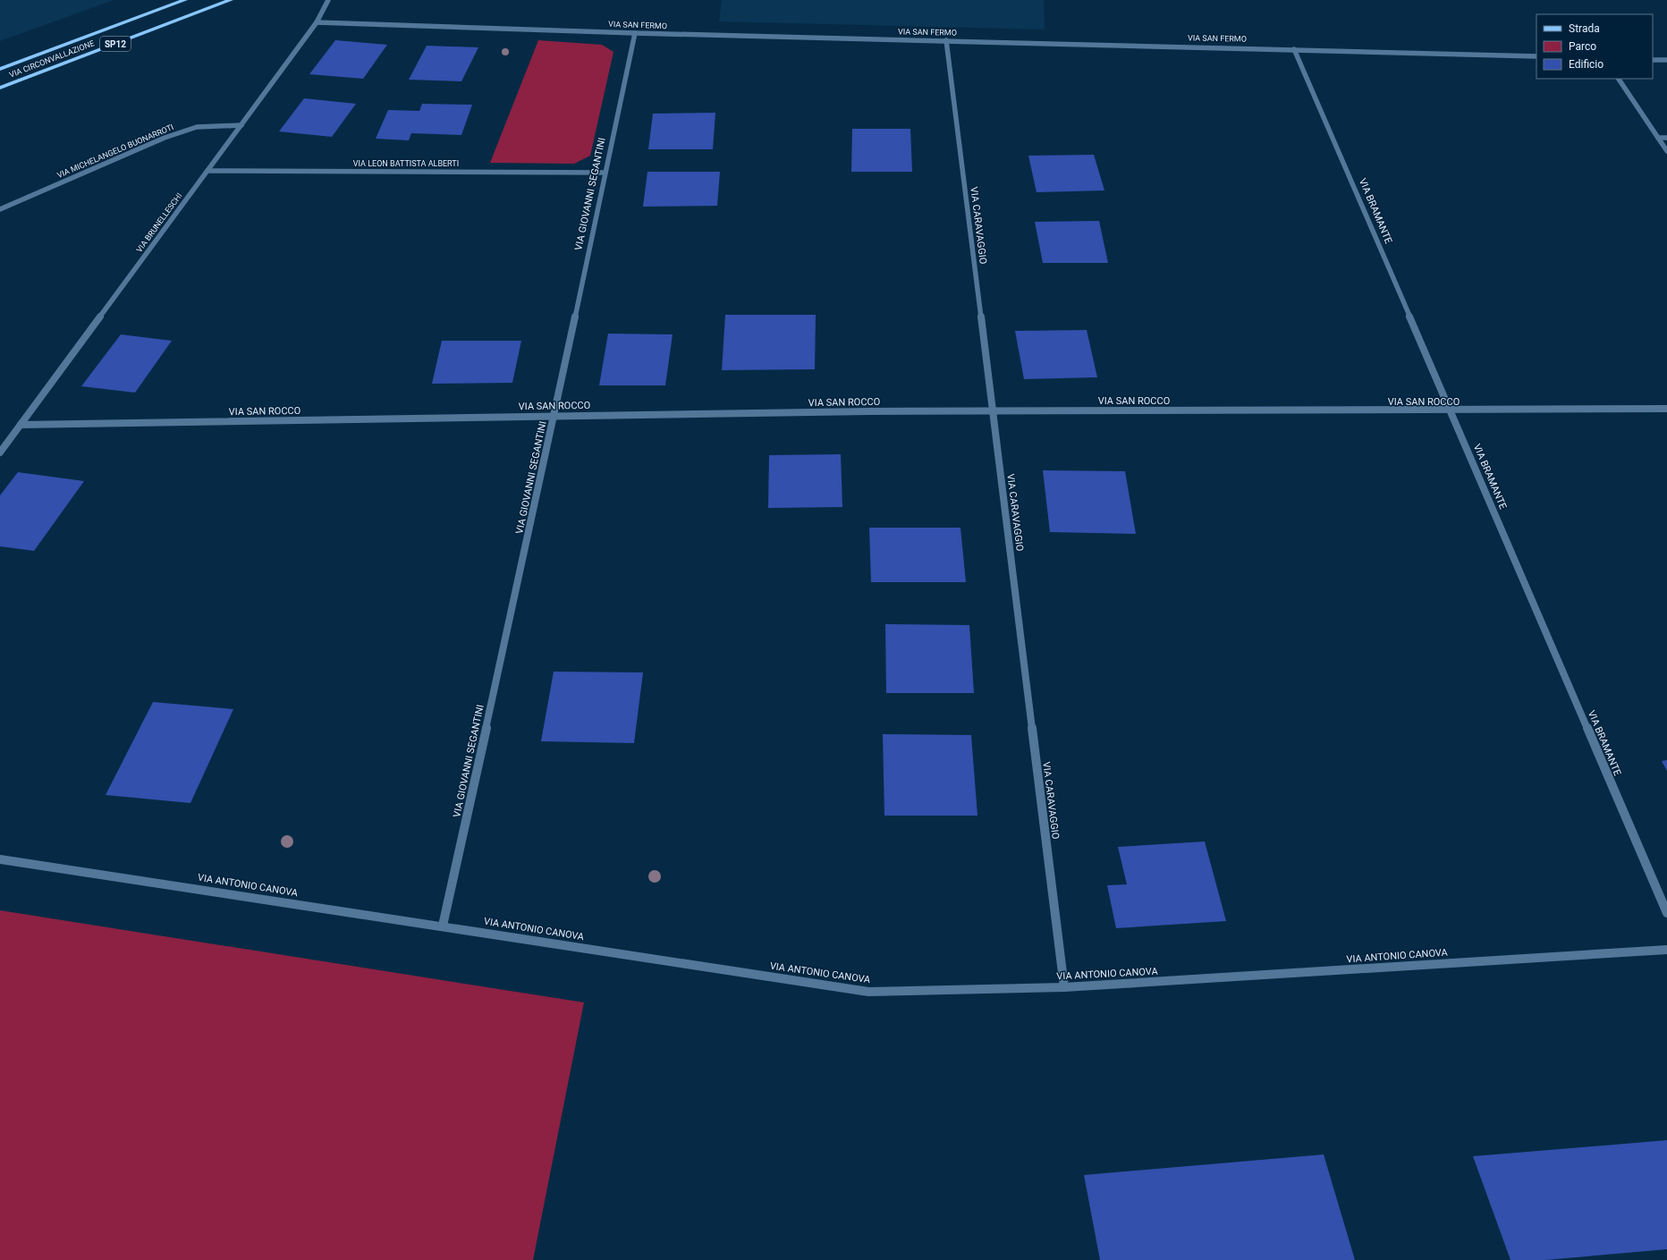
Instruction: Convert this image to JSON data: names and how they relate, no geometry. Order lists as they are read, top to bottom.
{
  "streets": {
    "main road": ["SP12", "VIA CIRCONVALLAZIONE"],
    "street": [
      "VIA SAN FERMO",
      "VIA MICHELANGELO BUONARROTI",
      "VIA LEON BATTISTA ALBERTI",
      "VIA GIOVANNI SEGANTINI",
      "VIA BRAMANTE",
      "VIA BRUNELLESCHI",
      "VIA CARAVAGGIO",
      "VIA SAN ROCCO",
      "VIA ANTONIO CANOVA"
    ]
  },
  "crossings": [
    ["VIA SAN FERMO", "VIA GIOVANNI SEGANTINI"],
    ["VIA SAN FERMO", "VIA BRAMANTE"],
    ["VIA SAN FERMO", "VIA BRUNELLESCHI"],
    ["VIA SAN FERMO", "VIA CARAVAGGIO"],
    ["VIA MICHELANGELO BUONARROTI", "VIA BRUNELLESCHI"],
    ["VIA LEON BATTISTA ALBERTI", "VIA GIOVANNI SEGANTINI"],
    ["VIA LEON BATTISTA ALBERTI", "VIA BRUNELLESCHI"],
    ["VIA GIOVANNI SEGANTINI", "VIA SAN ROCCO"],
    ["VIA GIOVANNI SEGANTINI", "VIA ANTONIO CANOVA"],
    ["VIA BRAMANTE", "VIA SAN ROCCO"],
    ["VIA BRUNELLESCHI", "VIA SAN ROCCO"],
    ["VIA CARAVAGGIO", "VIA SAN ROCCO"],
    ["VIA CARAVAGGIO", "VIA ANTONIO CANOVA"]
  ],
  "legend": ["Strada", "Parco", "Edificio"]
}
